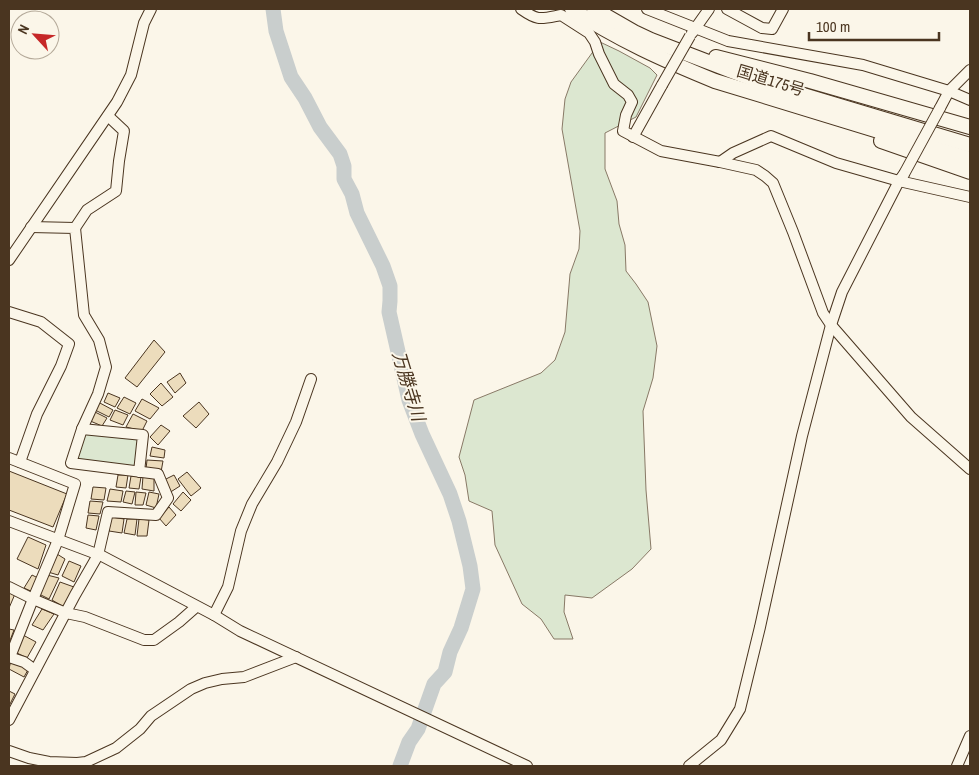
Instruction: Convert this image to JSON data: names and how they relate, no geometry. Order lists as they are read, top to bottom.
{
  "streets": {
    "highway": ["国道175号"]
  },
  "water": ["万勝寺川"],
  "scale_bar": "100 m",
  "north": "top left"
}
